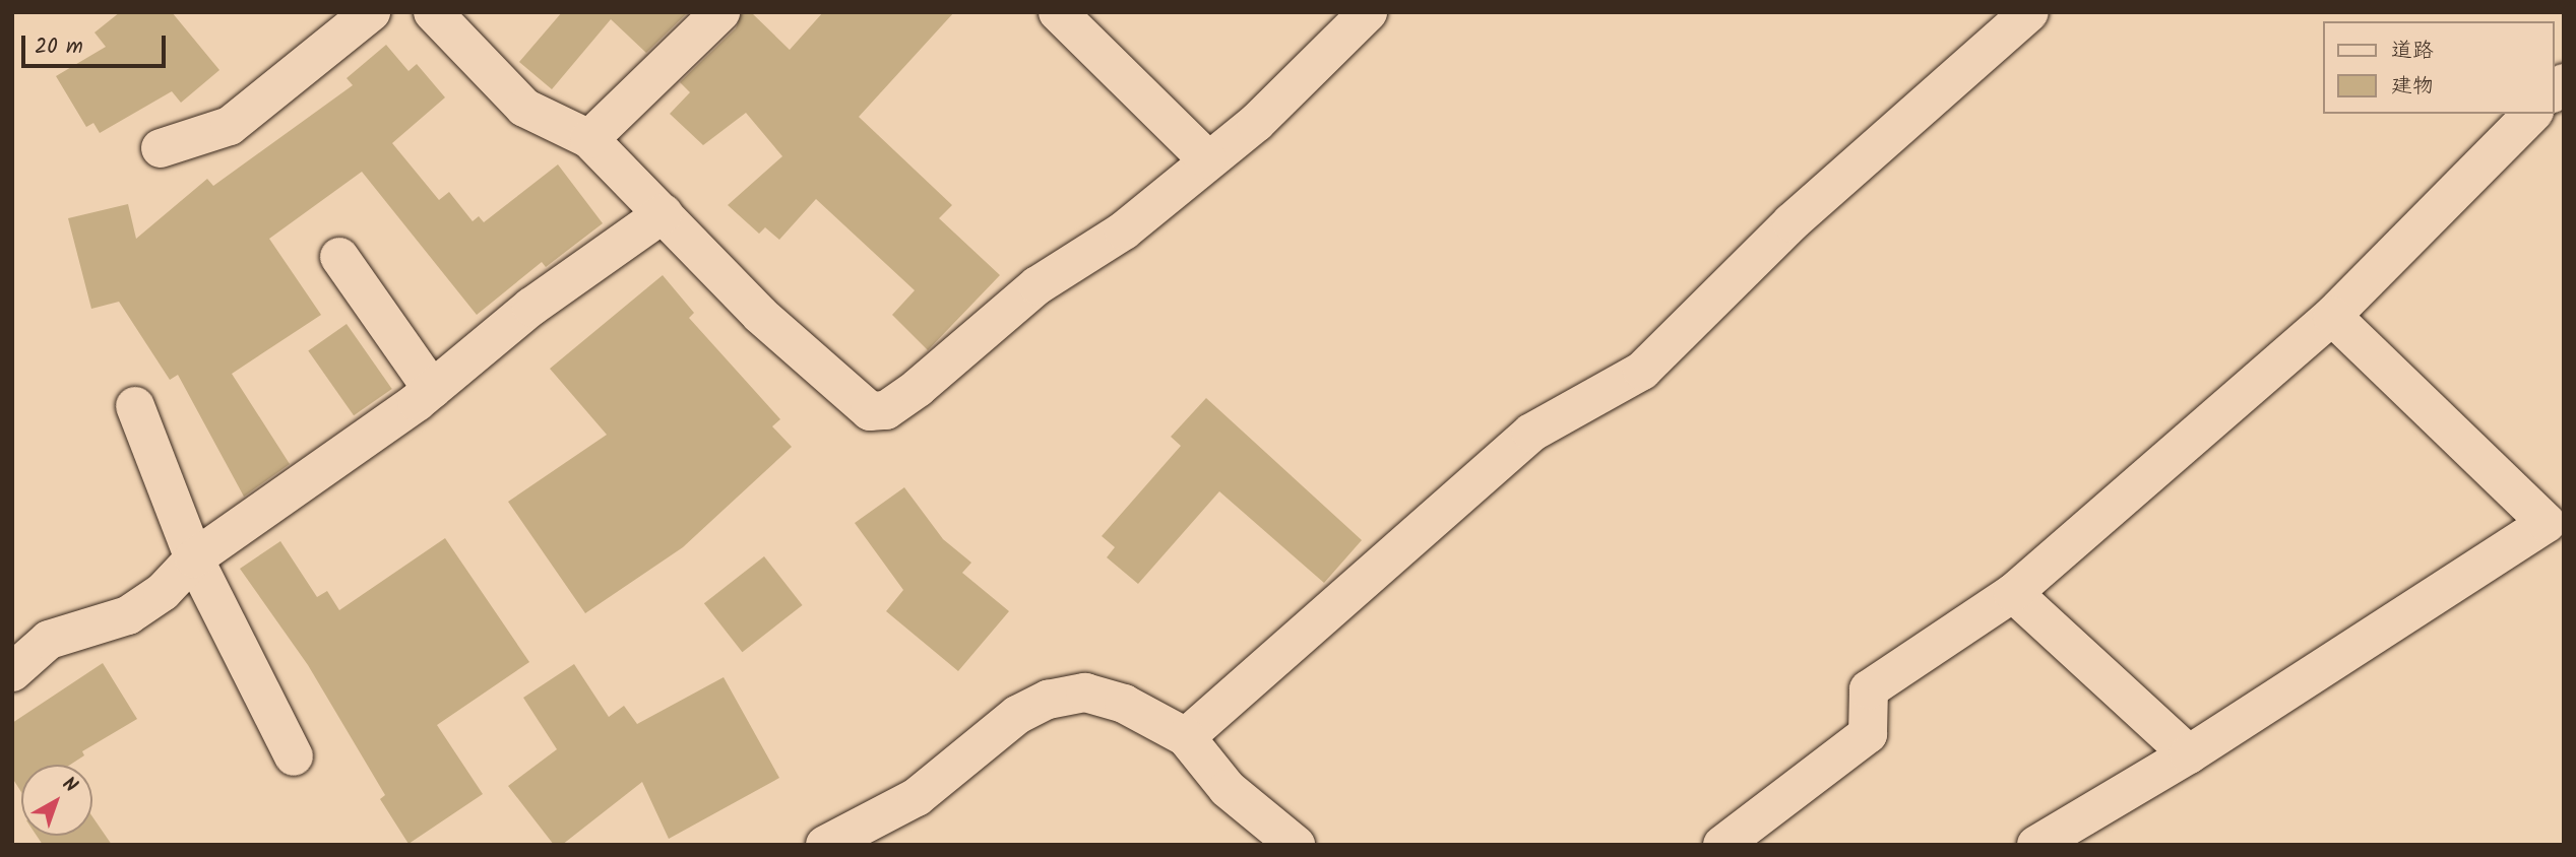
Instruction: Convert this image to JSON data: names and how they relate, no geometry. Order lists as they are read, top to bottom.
{
  "legend": ["道路", "建物"],
  "scale_bar": "20 m",
  "north": "top right"
}
